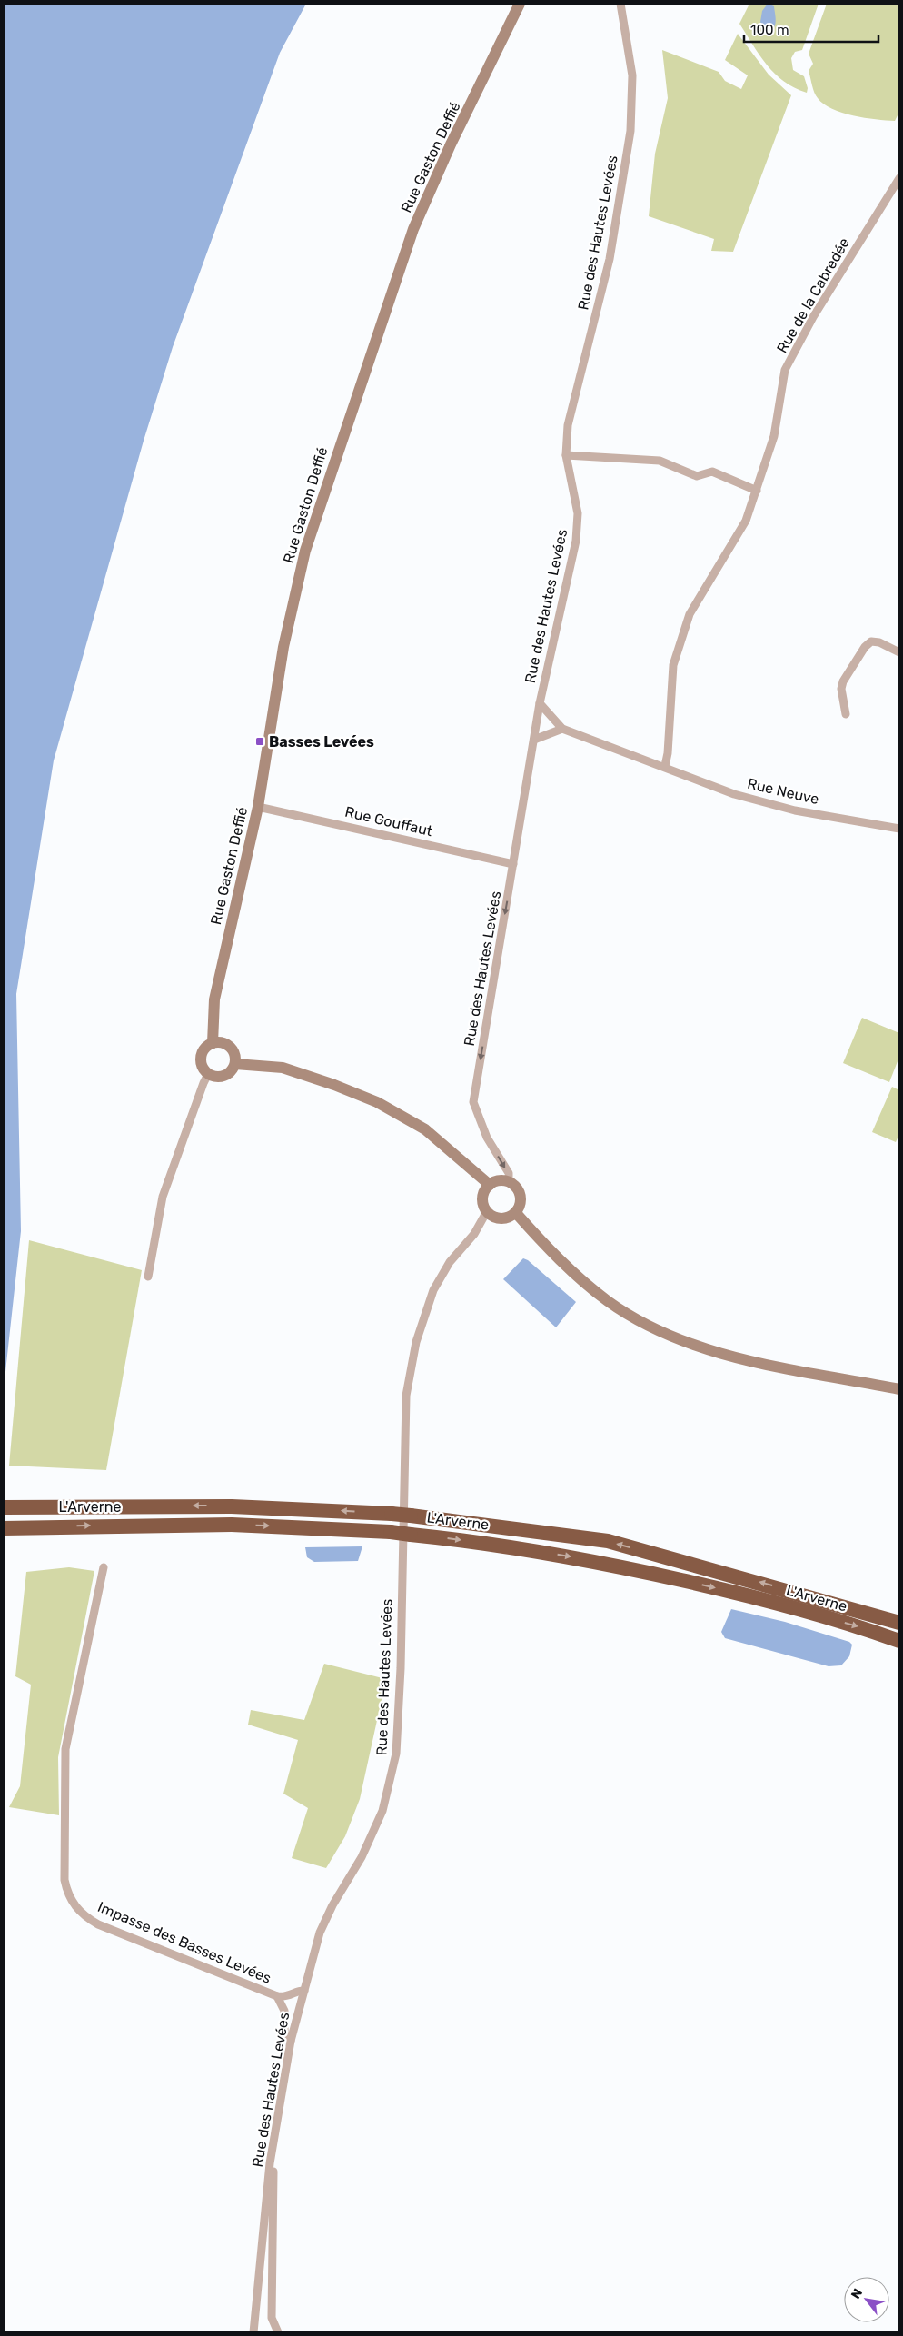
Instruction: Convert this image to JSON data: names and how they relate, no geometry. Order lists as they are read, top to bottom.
{
  "streets": {
    "highway": ["L'Arverne"],
    "main road": ["Rue Gaston Deffié"],
    "street": [
      "Rue des Hautes Levées",
      "Rue de la Cabredée",
      "Rue Neuve",
      "Rue Gouffaut",
      "Impasse des Basses Levées"
    ]
  },
  "crossings": [
    ["Rue Gaston Deffié", "Rue Gouffaut"],
    ["Rue des Hautes Levées", "Rue Gouffaut"],
    ["Rue des Hautes Levées", "Impasse des Basses Levées"],
    ["Rue de la Cabredée", "Rue Neuve"]
  ],
  "places": {
    "transit": ["Basses Levées"]
  },
  "scale_bar": "100 m",
  "north": "top left"
}
